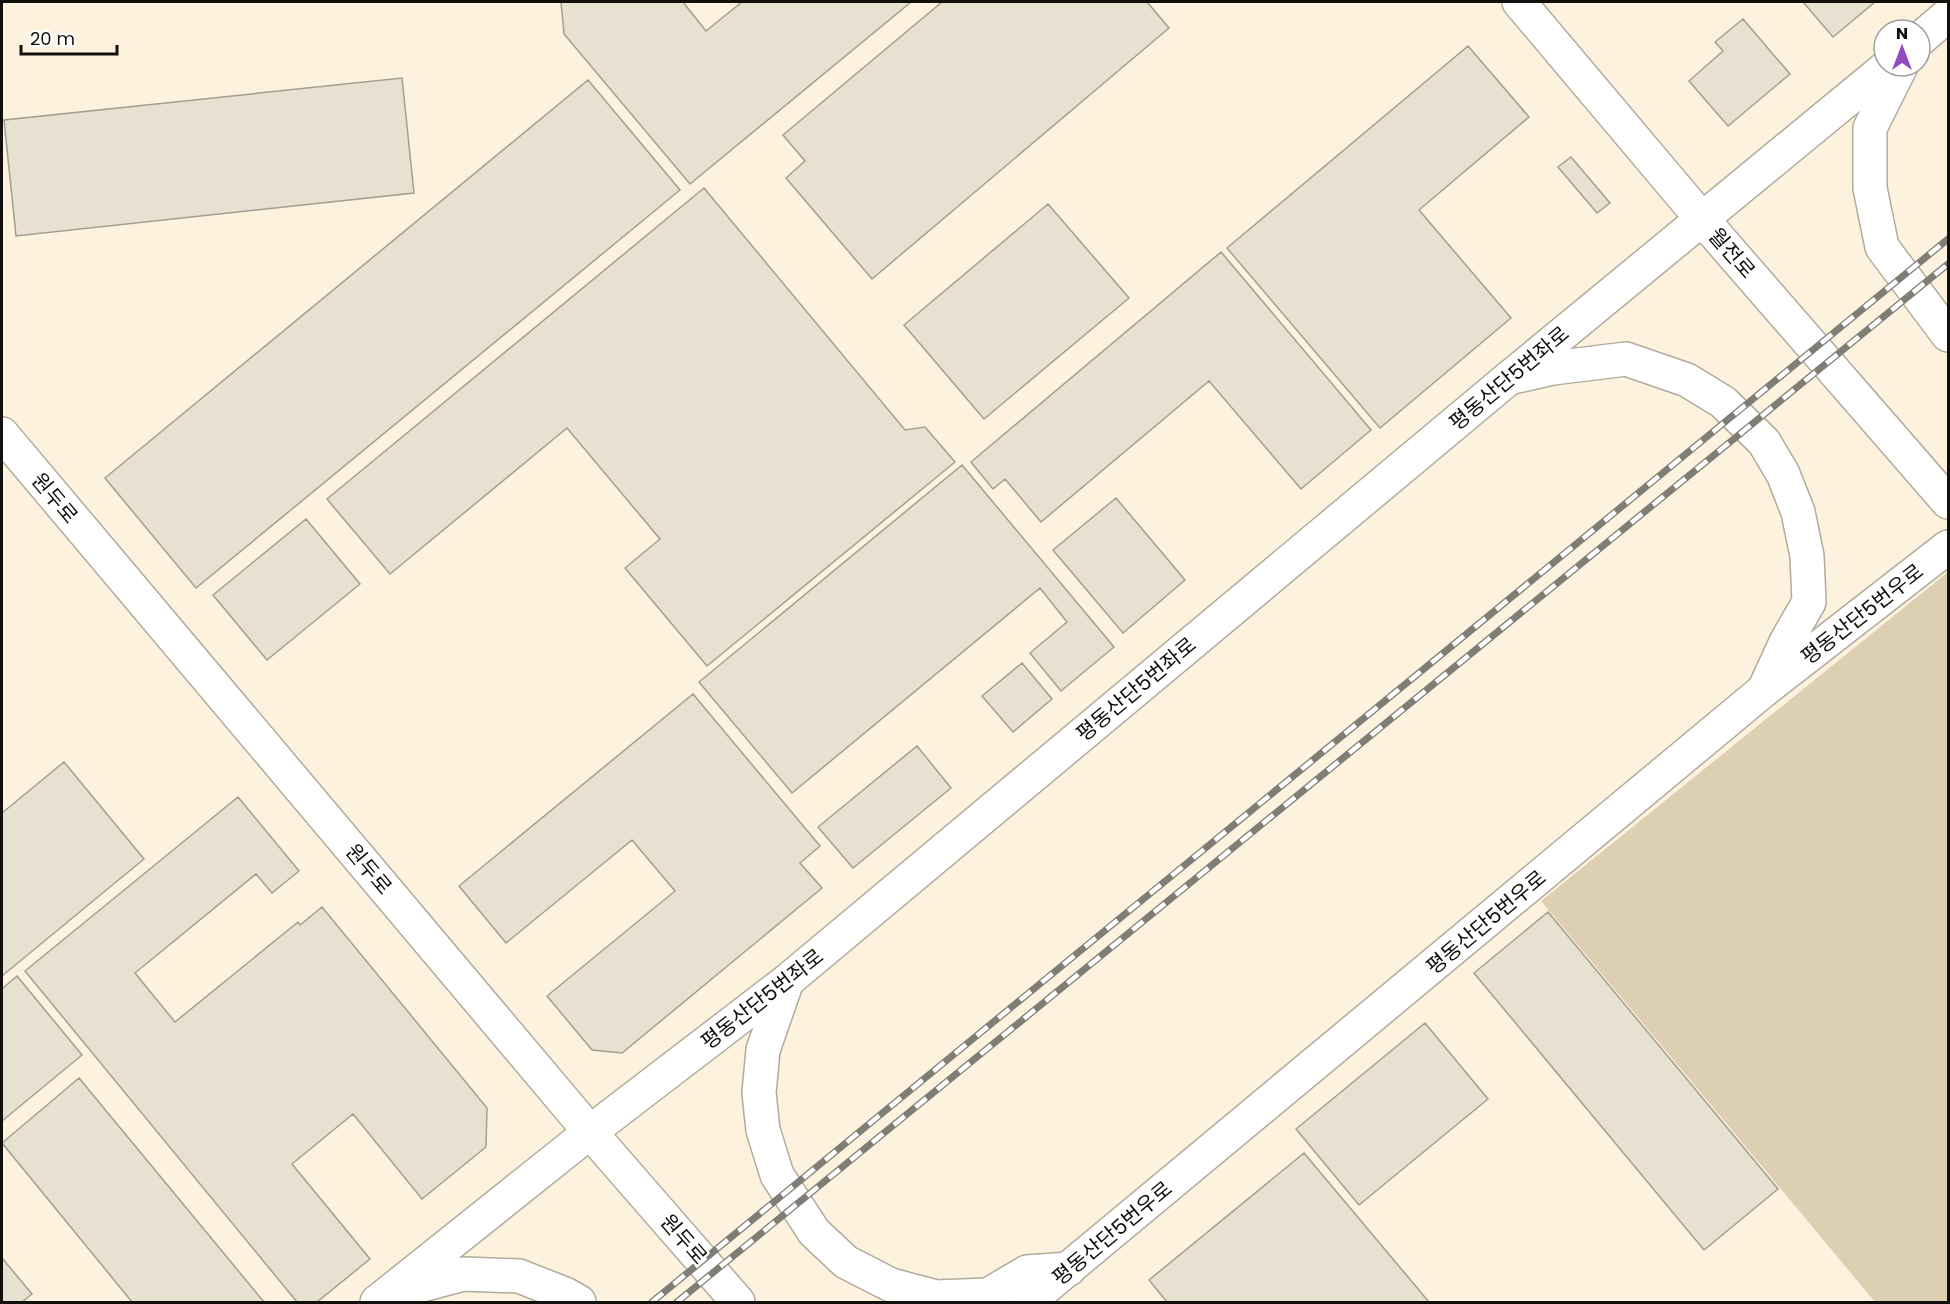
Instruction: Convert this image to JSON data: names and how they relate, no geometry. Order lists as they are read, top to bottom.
{
  "streets": {
    "street": [
      "월전로",
      "평동산단5번좌로",
      "원두로",
      "평동산단5번우로"
    ]
  },
  "crossings": [
    ["월전로", "평동산단5번좌로"],
    ["평동산단5번좌로", "원두로"]
  ],
  "scale_bar": "20 m",
  "north": "top"
}
